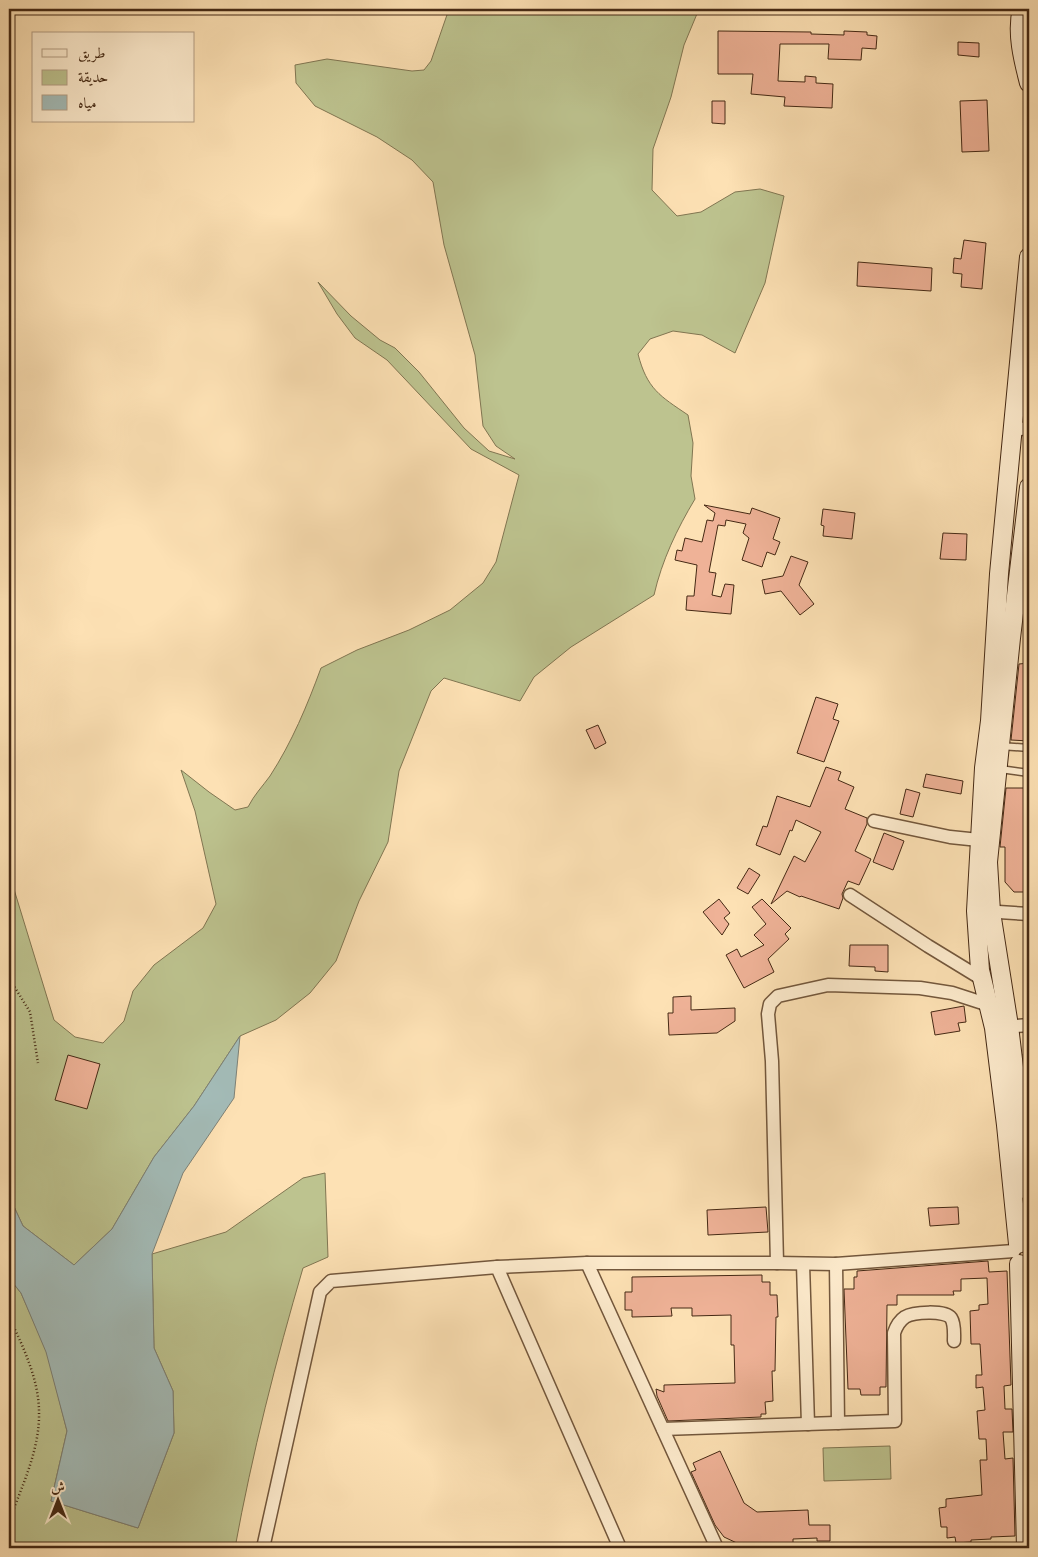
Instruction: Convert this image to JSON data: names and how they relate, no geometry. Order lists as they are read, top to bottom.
{
  "legend": ["طريق", "حديقة", "مياه"],
  "north": "top"
}
